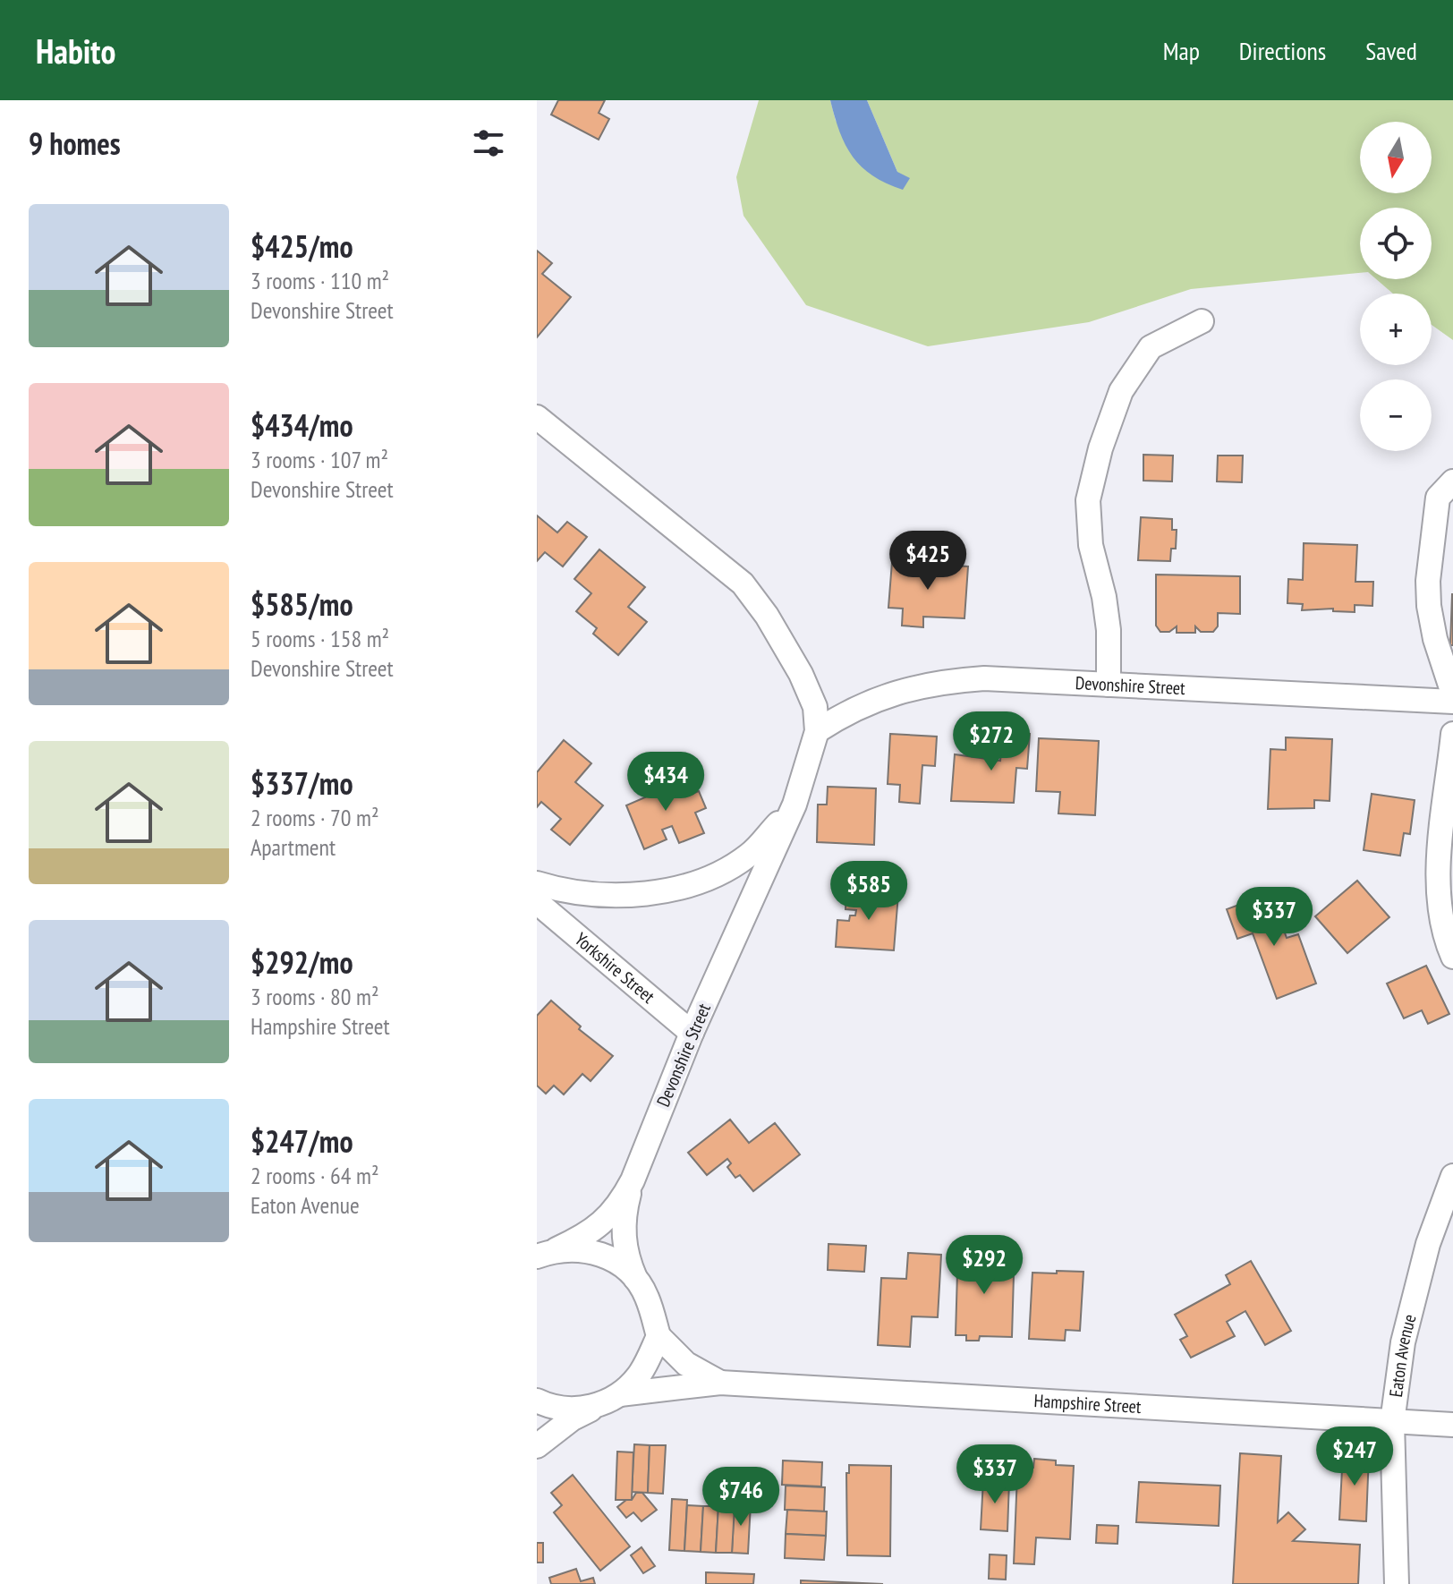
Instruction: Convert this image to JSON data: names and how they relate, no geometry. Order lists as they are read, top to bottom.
{
  "streets": {
    "street": [
      "Devonshire Street",
      "Yorkshire Street",
      "Eaton Avenue",
      "Hampshire Street"
    ]
  },
  "crossings": [
    ["Devonshire Street", "Yorkshire Street"],
    ["Devonshire Street", "Hampshire Street"],
    ["Eaton Avenue", "Hampshire Street"]
  ],
  "north": "bottom",
  "page": {
    "header": "Habito",
    "nav": ["Map", "Directions", "Saved"],
    "heading": "9 homes",
    "map_buttons": ["+", "−"],
    "list": [
      {
        "name": "$425/mo",
        "note": "3 rooms · 110 m² · Devonshire Street"
      },
      {
        "name": "$434/mo",
        "note": "3 rooms · 107 m² · Devonshire Street"
      },
      {
        "name": "$585/mo",
        "note": "5 rooms · 158 m² · Devonshire Street"
      },
      {
        "name": "$337/mo",
        "note": "2 rooms · 70 m² · Apartment"
      },
      {
        "name": "$292/mo",
        "note": "3 rooms · 80 m² · Hampshire Street"
      },
      {
        "name": "$247/mo",
        "note": "2 rooms · 64 m² · Eaton Avenue"
      }
    ],
    "price": [
      "$425",
      "$272",
      "$434",
      "$585",
      "$337",
      "$292",
      "$247",
      "$337",
      "$746"
    ]
  }
}
